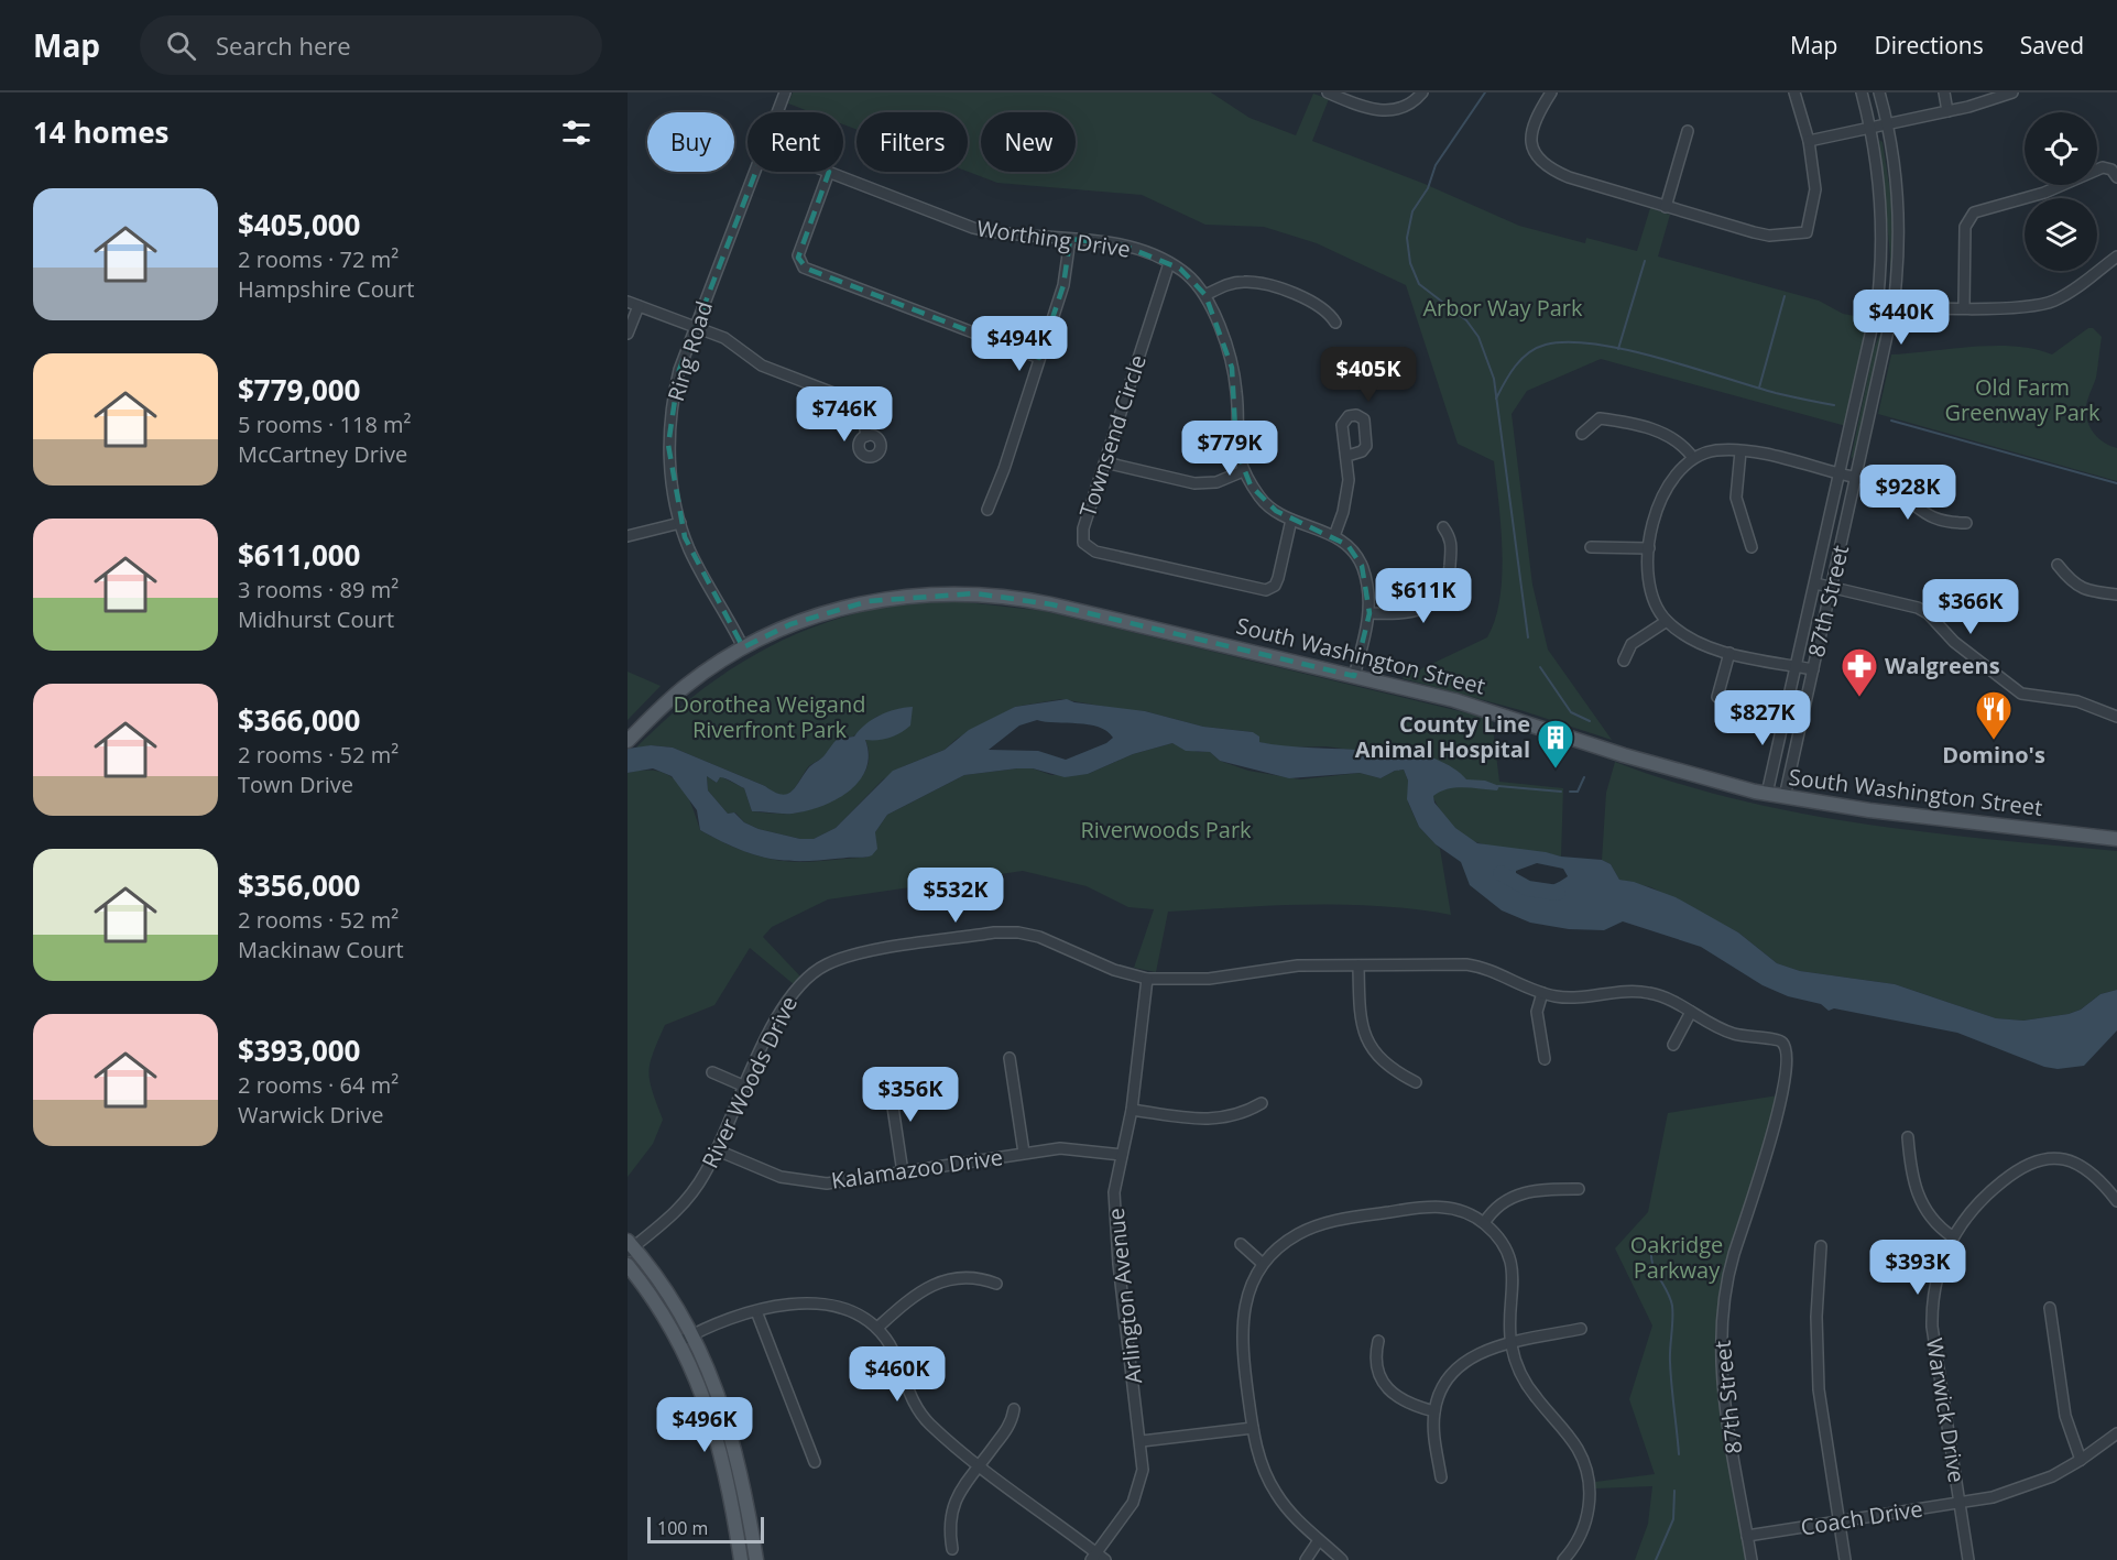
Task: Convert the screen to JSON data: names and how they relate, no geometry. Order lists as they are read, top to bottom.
{
  "streets": {
    "main road": ["South Washington Street"],
    "street": [
      "Worthing Drive",
      "Ring Road",
      "Townsend Circle",
      "87th Street",
      "River Woods Drive",
      "Kalamazoo Drive",
      "Arlington Avenue",
      "Warwick Drive",
      "Coach Drive"
    ]
  },
  "crossings": [
    ["Worthing Drive", "Townsend Circle"],
    ["Worthing Drive", "South Washington Street"],
    ["Ring Road", "South Washington Street"],
    ["87th Street", "South Washington Street"],
    ["87th Street", "River Woods Drive"],
    ["87th Street", "Coach Drive"],
    ["River Woods Drive", "Kalamazoo Drive"],
    ["River Woods Drive", "Arlington Avenue"],
    ["Kalamazoo Drive", "Arlington Avenue"],
    ["Warwick Drive", "Coach Drive"]
  ],
  "parks": [
    "Arbor Way Park",
    "Old Farm Greenway Park",
    "Dorothea Weigand Riverfront Park",
    "Riverwoods Park",
    "Oakridge Parkway"
  ],
  "places": {
    "pharmacy": ["Walgreens"],
    "restaurant": ["Domino's"],
    "building": ["County Line Animal Hospital"]
  },
  "scale_bar": "100 m",
  "page": {
    "header": "Map",
    "search": "Search here",
    "nav": ["Map", "Directions", "Saved"],
    "heading": "14 homes",
    "chip": [
      "Buy",
      "Rent",
      "Filters",
      "New"
    ],
    "list": [
      {
        "name": "$405,000",
        "note": "2 rooms · 72 m² · Hampshire Court"
      },
      {
        "name": "$779,000",
        "note": "5 rooms · 118 m² · McCartney Drive"
      },
      {
        "name": "$611,000",
        "note": "3 rooms · 89 m² · Midhurst Court"
      },
      {
        "name": "$366,000",
        "note": "2 rooms · 52 m² · Town Drive"
      },
      {
        "name": "$356,000",
        "note": "2 rooms · 52 m² · Mackinaw Court"
      },
      {
        "name": "$393,000",
        "note": "2 rooms · 64 m² · Warwick Drive"
      }
    ],
    "price": [
      "$440K",
      "$494K",
      "$405K",
      "$746K",
      "$779K",
      "$928K",
      "$611K",
      "$366K",
      "$827K",
      "$532K",
      "$356K",
      "$393K",
      "$460K",
      "$496K"
    ],
    "scale": "100 m"
  }
}
